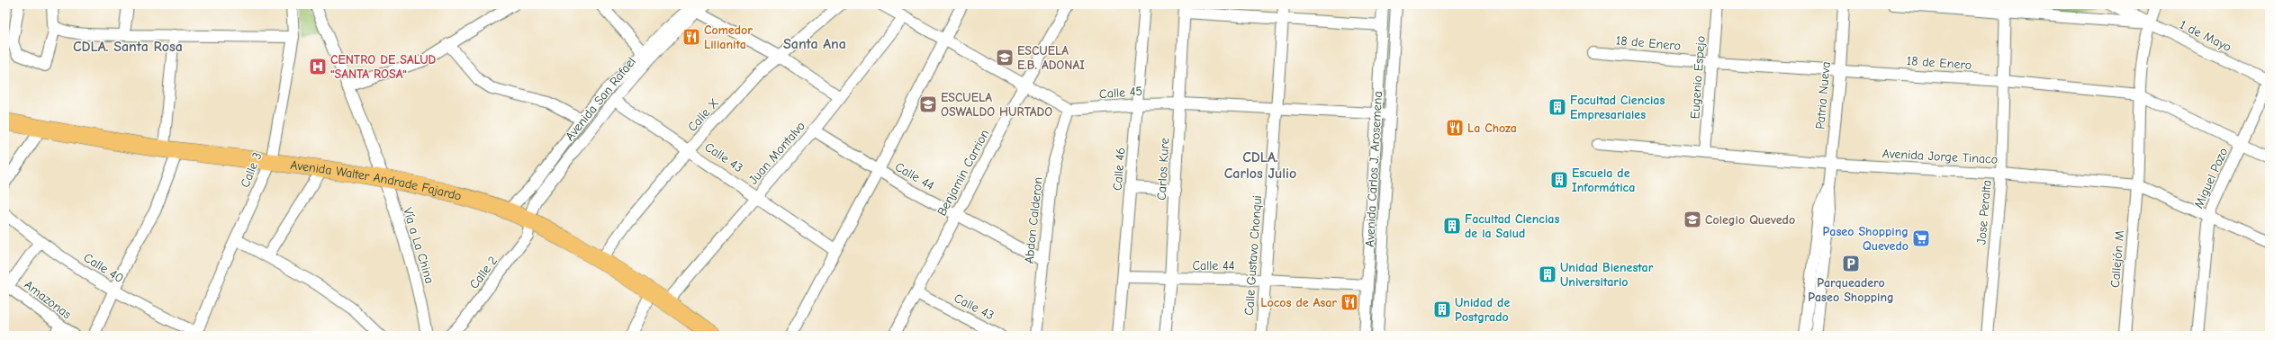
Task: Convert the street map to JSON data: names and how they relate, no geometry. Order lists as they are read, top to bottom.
{
  "streets": {
    "main road": ["Avenida Walter Andrade Fajardo"],
    "street": [
      "1 de Mayo",
      "18 de Enero",
      "Eugenio Espejo",
      "Calle 45",
      "Patria Nueva",
      "Avenida San Rafael",
      "Calle X",
      "Juan Montalvo",
      "Avenida Jorge Tinaco",
      "Calle 43",
      "Calle 46",
      "Carlos Kure",
      "Avenida Carlos J. Arosemena",
      "Calle 3",
      "Benjamin Carrion",
      "Calle 44",
      "Miguel Pozo",
      "Jose Peralta",
      "Abdon Calderon",
      "Vía a La China",
      "Calle Gustavo Chonqui",
      "Callejón M",
      "Calle 40",
      "Calle 2",
      "Amazonas"
    ]
  },
  "crossings": [
    ["1 de Mayo", "Miguel Pozo"],
    ["1 de Mayo", "Callejón M"],
    ["18 de Enero", "Eugenio Espejo"],
    ["18 de Enero", "Patria Nueva"],
    ["18 de Enero", "Miguel Pozo"],
    ["18 de Enero", "Jose Peralta"],
    ["18 de Enero", "Callejón M"],
    ["Eugenio Espejo", "Avenida Jorge Tinaco"],
    ["Calle 45", "Calle 46"],
    ["Calle 45", "Carlos Kure"],
    ["Calle 45", "Avenida Carlos J. Arosemena"],
    ["Calle 45", "Abdon Calderon"],
    ["Calle 45", "Calle Gustavo Chonqui"],
    ["Patria Nueva", "Avenida Jorge Tinaco"],
    ["Avenida San Rafael", "Calle 43"],
    ["Avenida San Rafael", "Avenida Walter Andrade Fajardo"],
    ["Avenida San Rafael", "Calle 2"],
    ["Calle X", "Calle 43"],
    ["Calle X", "Avenida Walter Andrade Fajardo"],
    ["Juan Montalvo", "Calle 43"],
    ["Juan Montalvo", "Calle 44"],
    ["Juan Montalvo", "Avenida Walter Andrade Fajardo"],
    ["Avenida Jorge Tinaco", "Miguel Pozo"],
    ["Avenida Jorge Tinaco", "Jose Peralta"],
    ["Avenida Jorge Tinaco", "Callejón M"],
    ["Calle 43", "Benjamin Carrion"],
    ["Calle 46", "Calle 44"],
    ["Carlos Kure", "Calle 44"],
    ["Avenida Carlos J. Arosemena", "Calle 44"],
    ["Calle 3", "Avenida Walter Andrade Fajardo"],
    ["Calle 3", "Calle 40"],
    ["Benjamin Carrion", "Calle 44"],
    ["Calle 44", "Abdon Calderon"],
    ["Calle 44", "Calle Gustavo Chonqui"],
    ["Avenida Walter Andrade Fajardo", "Vía a La China"],
    ["Avenida Walter Andrade Fajardo", "Calle 2"]
  ],
  "districts": ["Santa Ana", "CDLA. Santa Rosa", "CDLA. Carlos Julio"],
  "places": {
    "restaurant": ["Comedor Lilianita", "La Choza", "Locos de Asar"],
    "school or university": ["ESCUELA E.B. ADONAI", "ESCUELA OSWALDO HURTADO", "Colegio Quevedo"],
    "hospital": ["CENTRO DE SALUD \"SANTA ROSA\""],
    "building": [
      "Facultad Ciencias Empresariales",
      "Escuela de Informática",
      "Facultad Ciencias de la Salud",
      "Unidad Bienestar Universitario",
      "Unidad de Postgrado"
    ],
    "supermarket": ["Paseo Shopping Quevedo"],
    "parking": ["Parqueadero Paseo Shopping"]
  }
}
